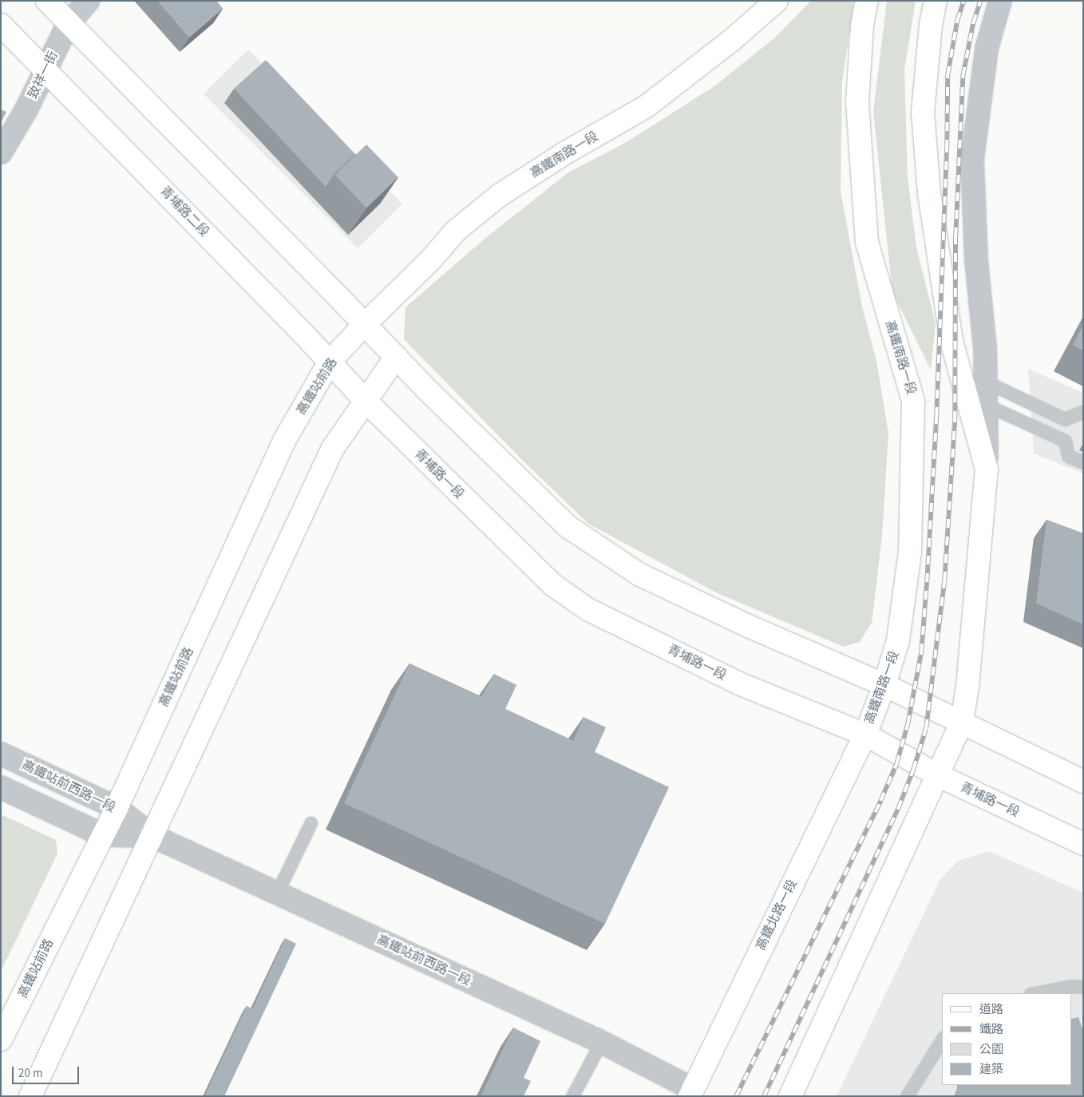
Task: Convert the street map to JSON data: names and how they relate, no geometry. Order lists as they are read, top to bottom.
{
  "streets": {
    "street": [
      "致祥一街",
      "高鐵南路一段",
      "青埔路二段",
      "高鐵站前路",
      "青埔路一段",
      "高鐵站前西路一段",
      "高鐵北路一段"
    ]
  },
  "crossings": [
    ["致祥一街", "青埔路二段"],
    ["高鐵南路一段", "高鐵站前路"],
    ["高鐵南路一段", "青埔路一段"],
    ["高鐵南路一段", "高鐵北路一段"],
    ["青埔路二段", "高鐵站前路"],
    ["青埔路二段", "青埔路一段"],
    ["高鐵站前路", "高鐵站前西路一段"],
    ["青埔路一段", "高鐵北路一段"],
    ["高鐵站前西路一段", "高鐵北路一段"]
  ],
  "legend": [
    "道路",
    "鐵路",
    "公園",
    "建築"
  ],
  "scale_bar": "20 m"
}
